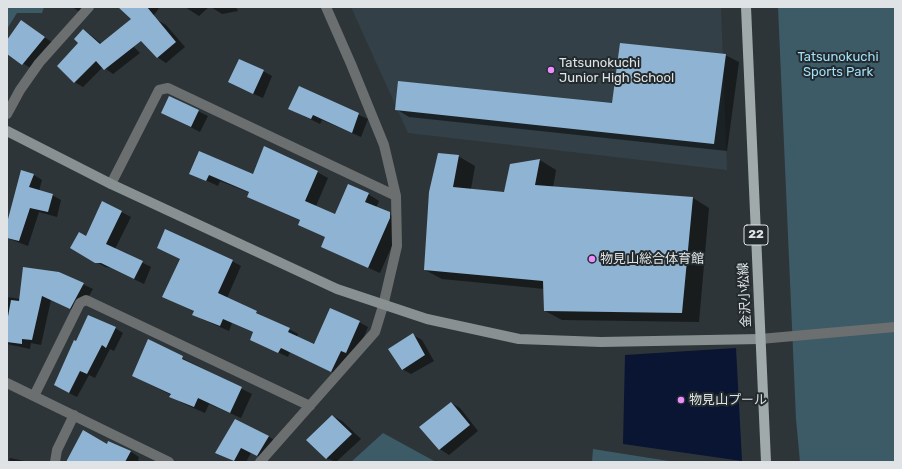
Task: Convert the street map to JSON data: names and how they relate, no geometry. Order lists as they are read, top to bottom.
{
  "streets": {
    "main road": ["22", "金沢小松線"]
  },
  "parks": ["Tatsunokuchi Sports Park"],
  "places": ["Tatsunokuchi Junior High School", "物見山総合体育館", "物見山プール"]
}
